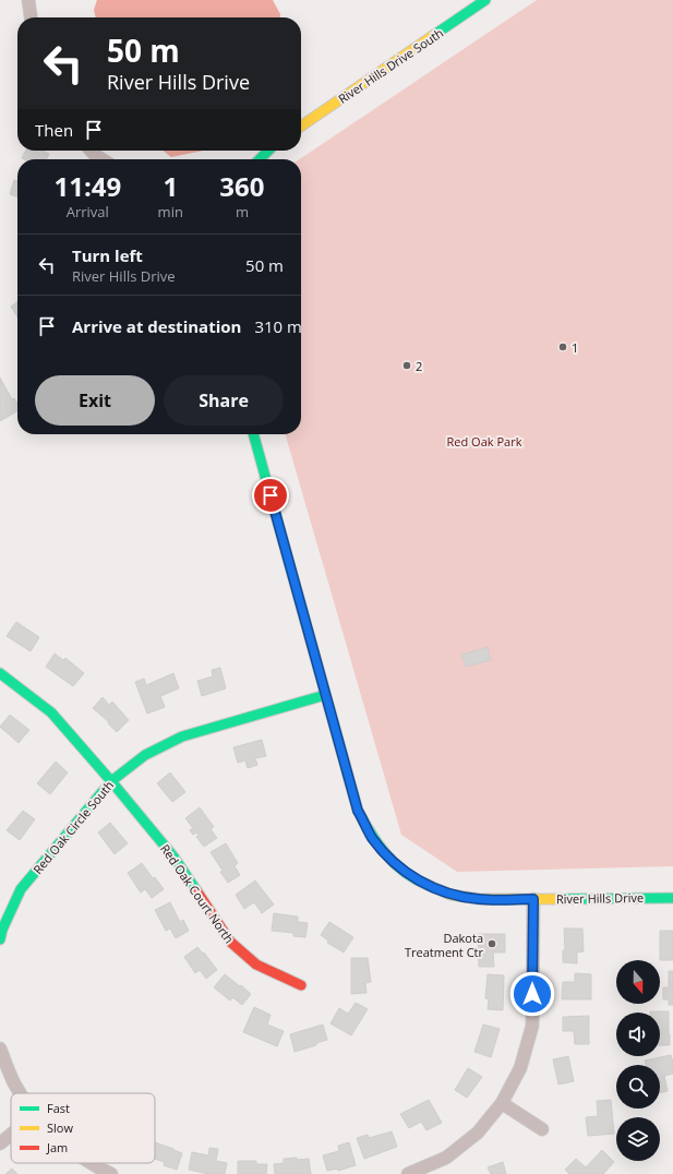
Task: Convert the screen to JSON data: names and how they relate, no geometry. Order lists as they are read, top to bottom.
{
  "streets": {
    "street": [
      "River Hills Drive South",
      "Red Oak Circle South",
      "Red Oak Court North",
      "River Hills Drive"
    ]
  },
  "crossings": [
    ["Red Oak Circle South", "Red Oak Court North"],
    ["Red Oak Circle South", "River Hills Drive"]
  ],
  "parks": ["Red Oak Park"],
  "places": ["1", "2", "Dakota Treatment Ctr"],
  "legend": ["Fast", "Slow", "Jam"],
  "north": "bottom",
  "page": {
    "turn": ["50 m", "River Hills Drive"],
    "then": "Then",
    "eta": [
      "11:49",
      "Arrival",
      "1",
      "min",
      "360",
      "m"
    ],
    "list": [
      {
        "name": "Turn left",
        "note": "River Hills Drive",
        "value": "50 m"
      },
      {
        "name": "Arrive at destination",
        "value": "310 m"
      }
    ],
    "buttons": ["Exit", "Share"]
  }
}
